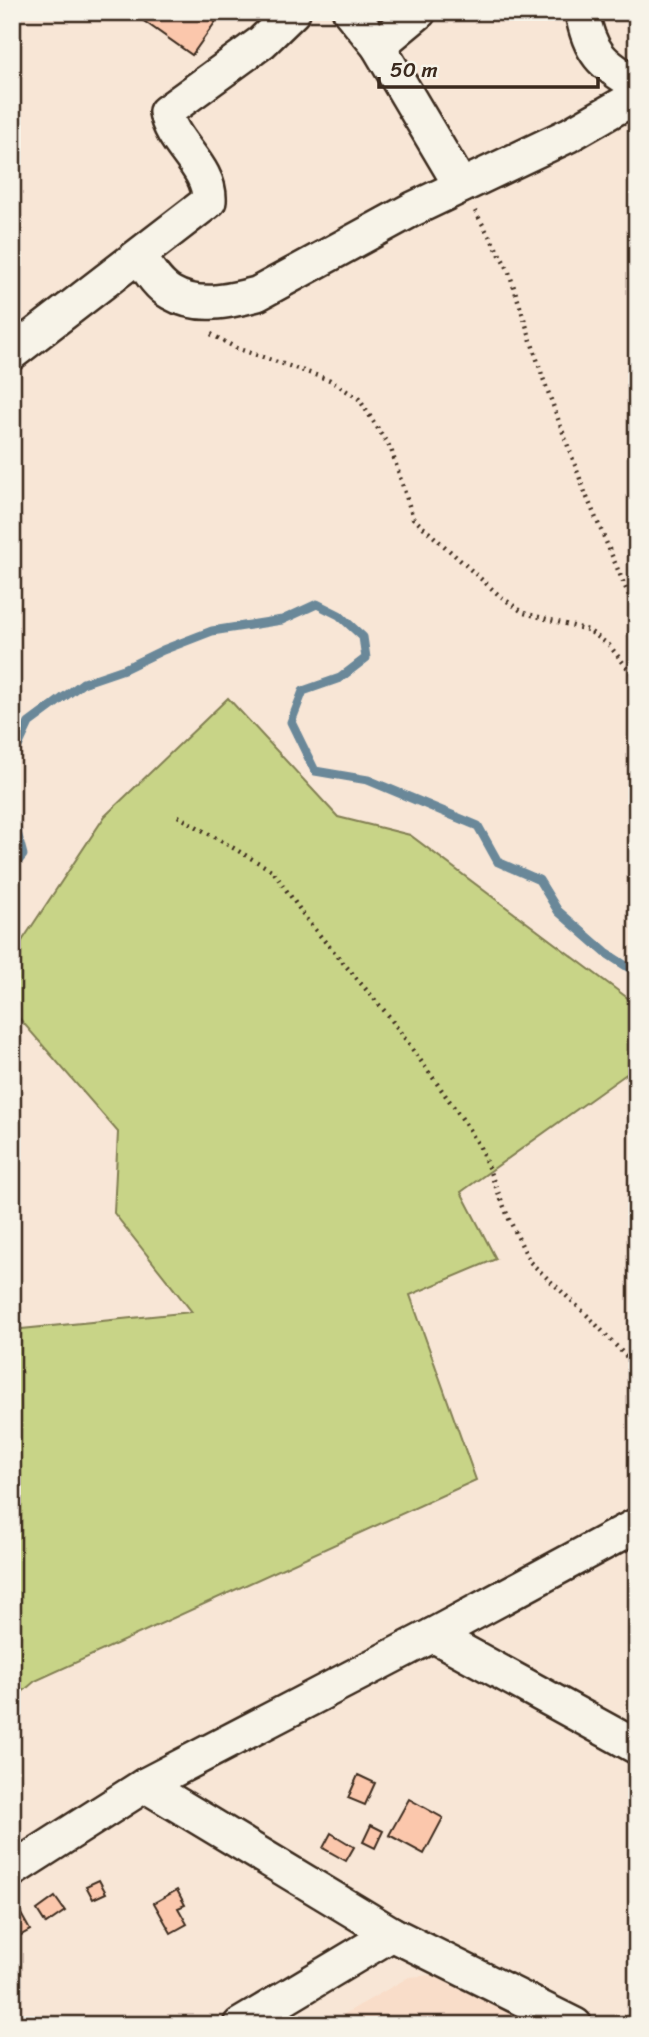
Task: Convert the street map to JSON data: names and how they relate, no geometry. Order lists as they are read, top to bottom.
{
  "scale_bar": "50 m"
}
